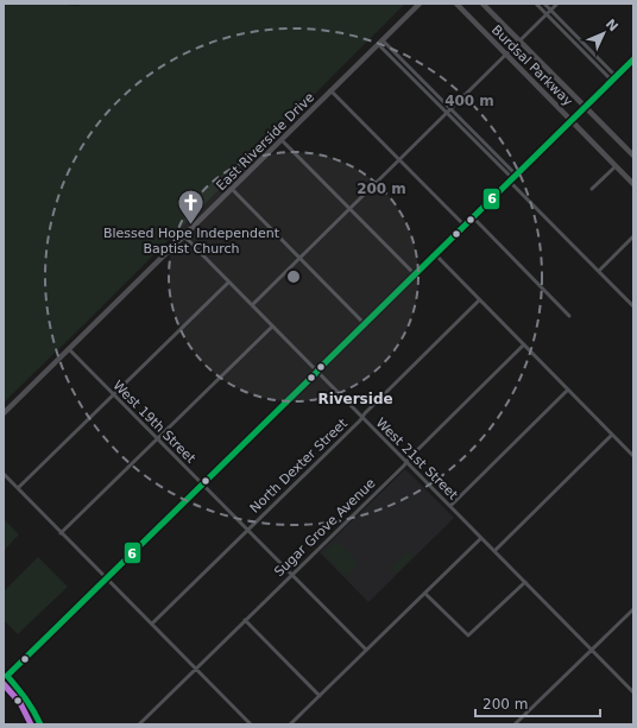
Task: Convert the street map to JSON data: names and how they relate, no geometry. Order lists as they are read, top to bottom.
{
  "streets": {
    "street": [
      "Burdsal Parkway",
      "East Riverside Drive",
      "West 19th Street",
      "West 21st Street",
      "North Dexter Street",
      "Sugar Grove Avenue"
    ]
  },
  "crossings": [
    ["East Riverside Drive", "West 19th Street"],
    ["East Riverside Drive", "West 21st Street"],
    ["West 19th Street", "North Dexter Street"],
    ["West 19th Street", "Sugar Grove Avenue"],
    ["West 21st Street", "North Dexter Street"],
    ["West 21st Street", "Sugar Grove Avenue"]
  ],
  "districts": ["Riverside"],
  "places": {
    "church": ["Blessed Hope Independent Baptist Church"]
  },
  "lines": ["transit line 6"],
  "scale_bar": "200 m",
  "north": "top right",
  "rings": ["400 m", "200 m"]
}
